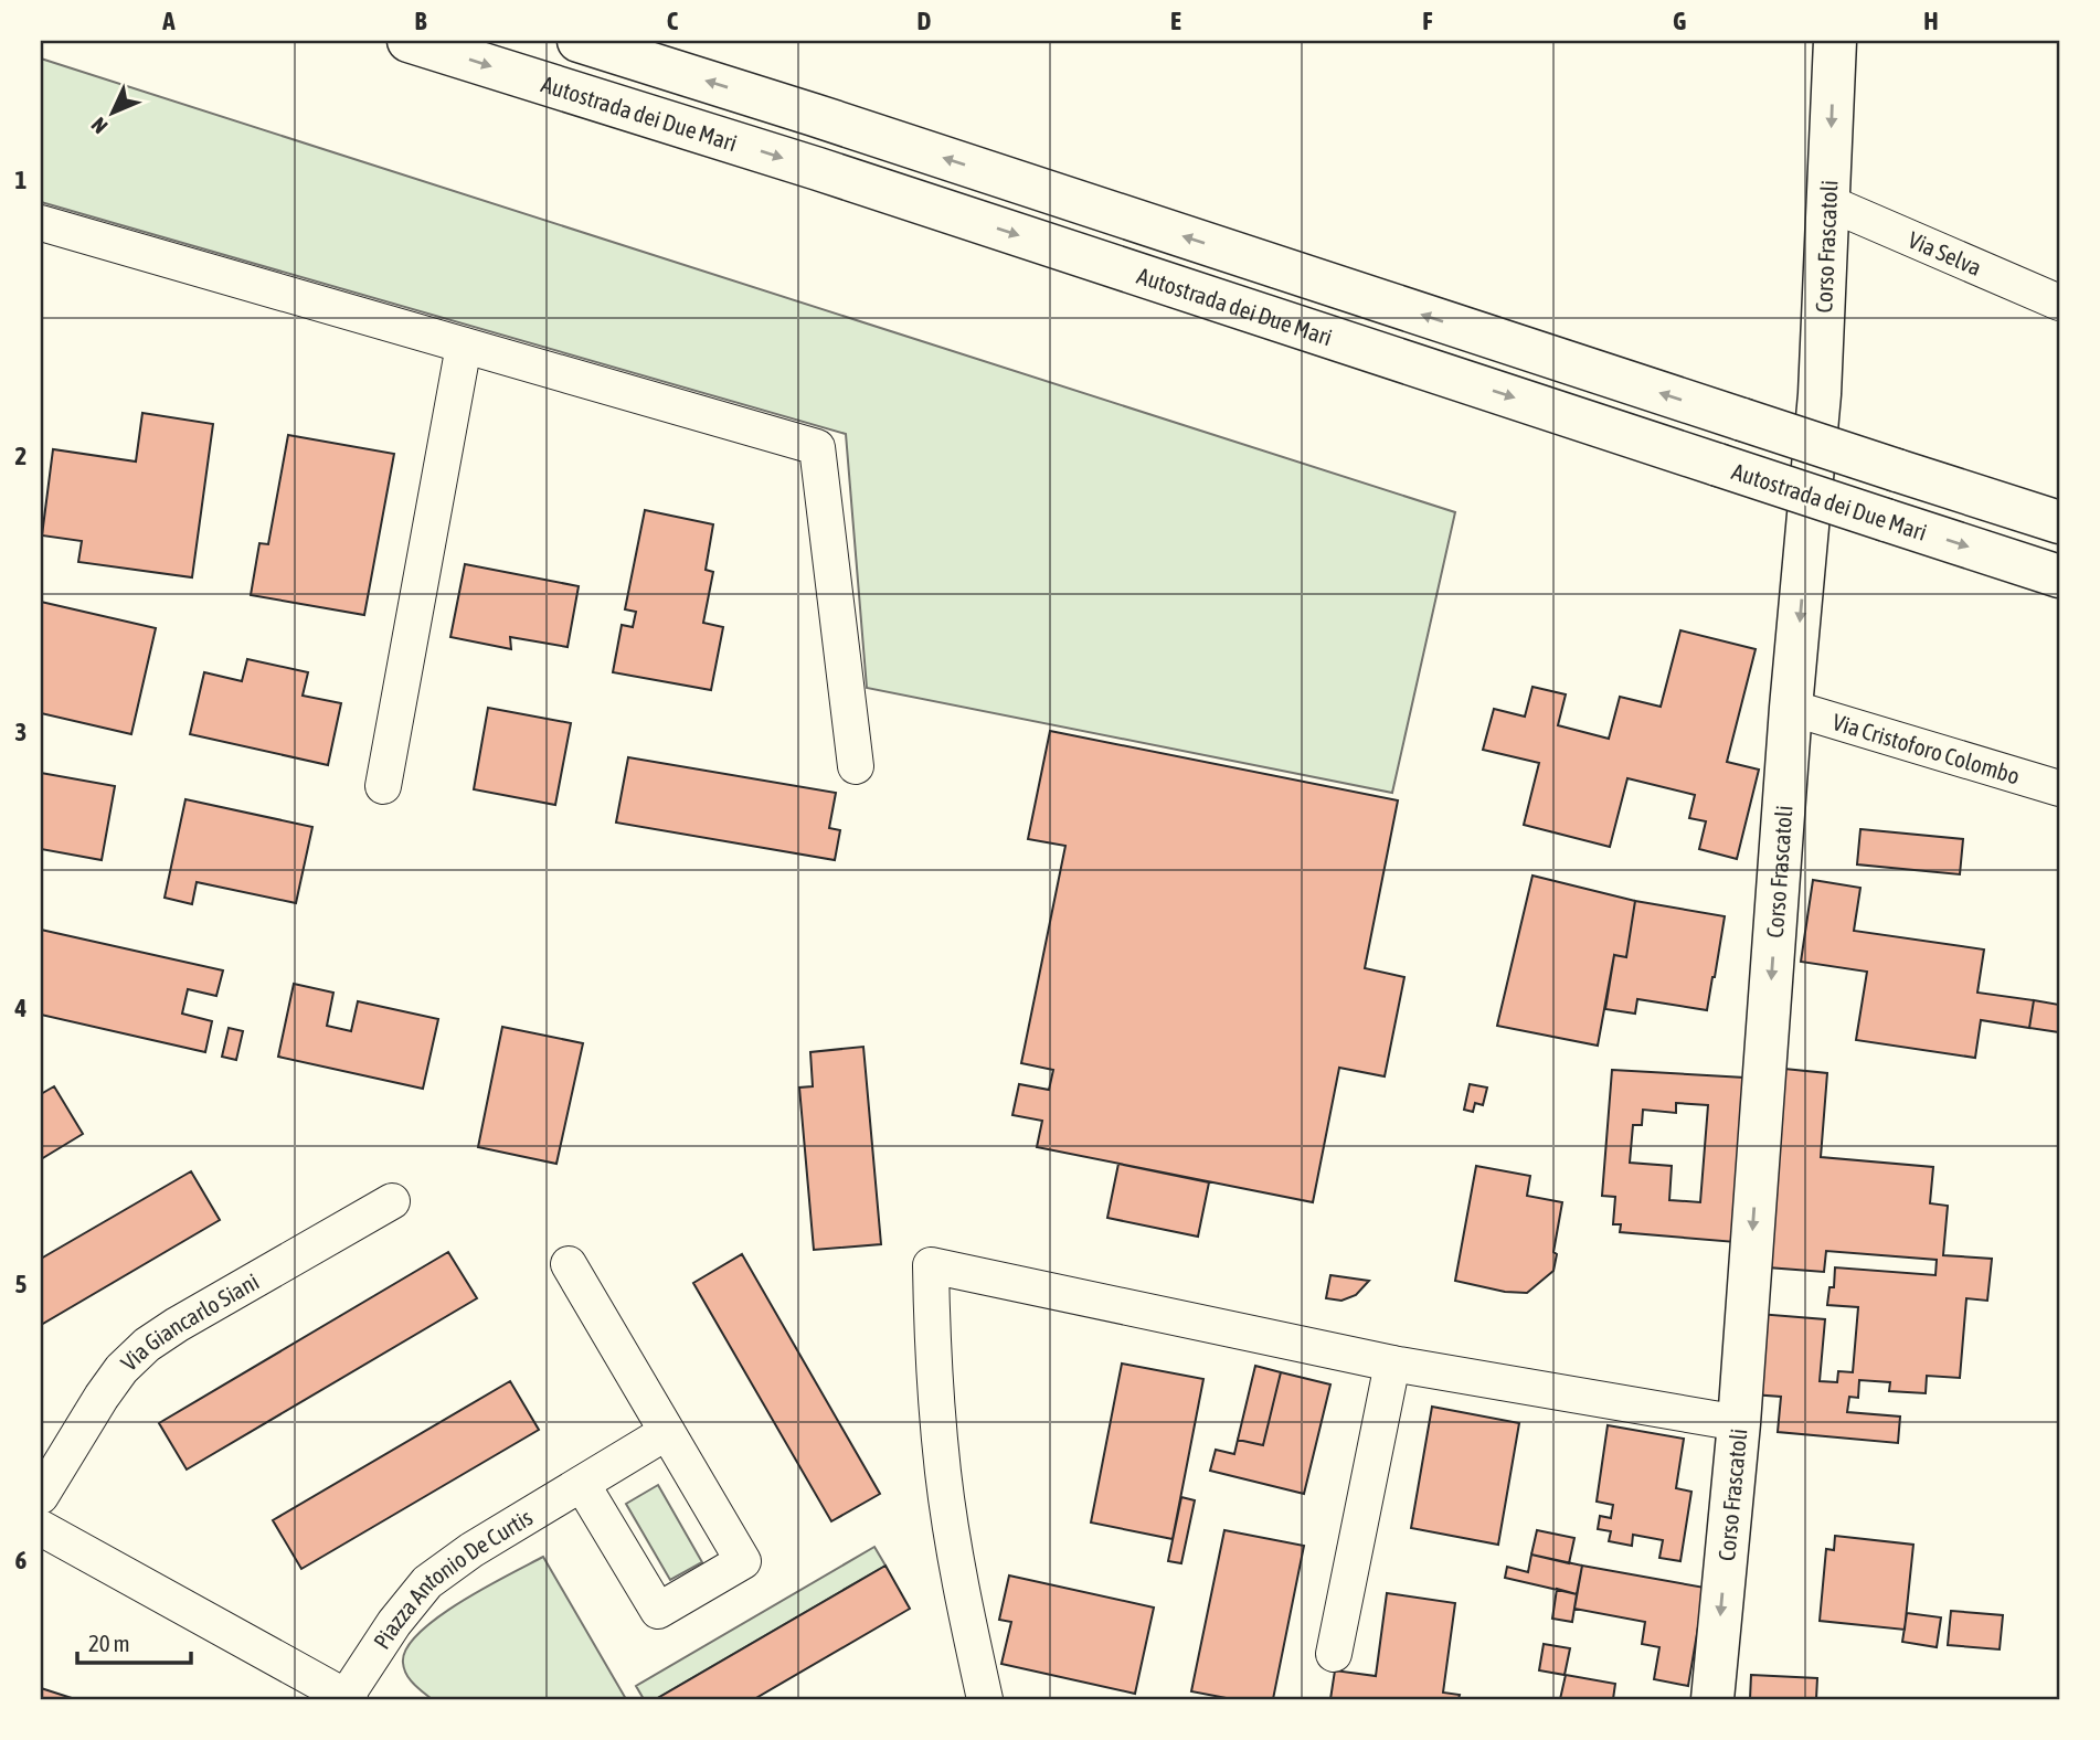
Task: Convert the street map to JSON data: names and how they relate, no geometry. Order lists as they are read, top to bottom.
{
  "streets": {
    "main road": ["Autostrada dei Due Mari", "Corso Frascatoli"],
    "street": [
      "Via Selva",
      "Via Cristoforo Colombo",
      "Via Giancarlo Siani",
      "Piazza Antonio De Curtis"
    ]
  },
  "crossings": [
    ["Corso Frascatoli", "Via Selva"],
    ["Corso Frascatoli", "Via Cristoforo Colombo"]
  ],
  "one_way": ["Corso Frascatoli"],
  "scale_bar": "20 m",
  "north": "bottom left",
  "grid": {
    "columns": [
      "A",
      "B",
      "C",
      "D",
      "E",
      "F",
      "G",
      "H"
    ],
    "rows": [
      "1",
      "2",
      "3",
      "4",
      "5",
      "6"
    ]
  }
}
